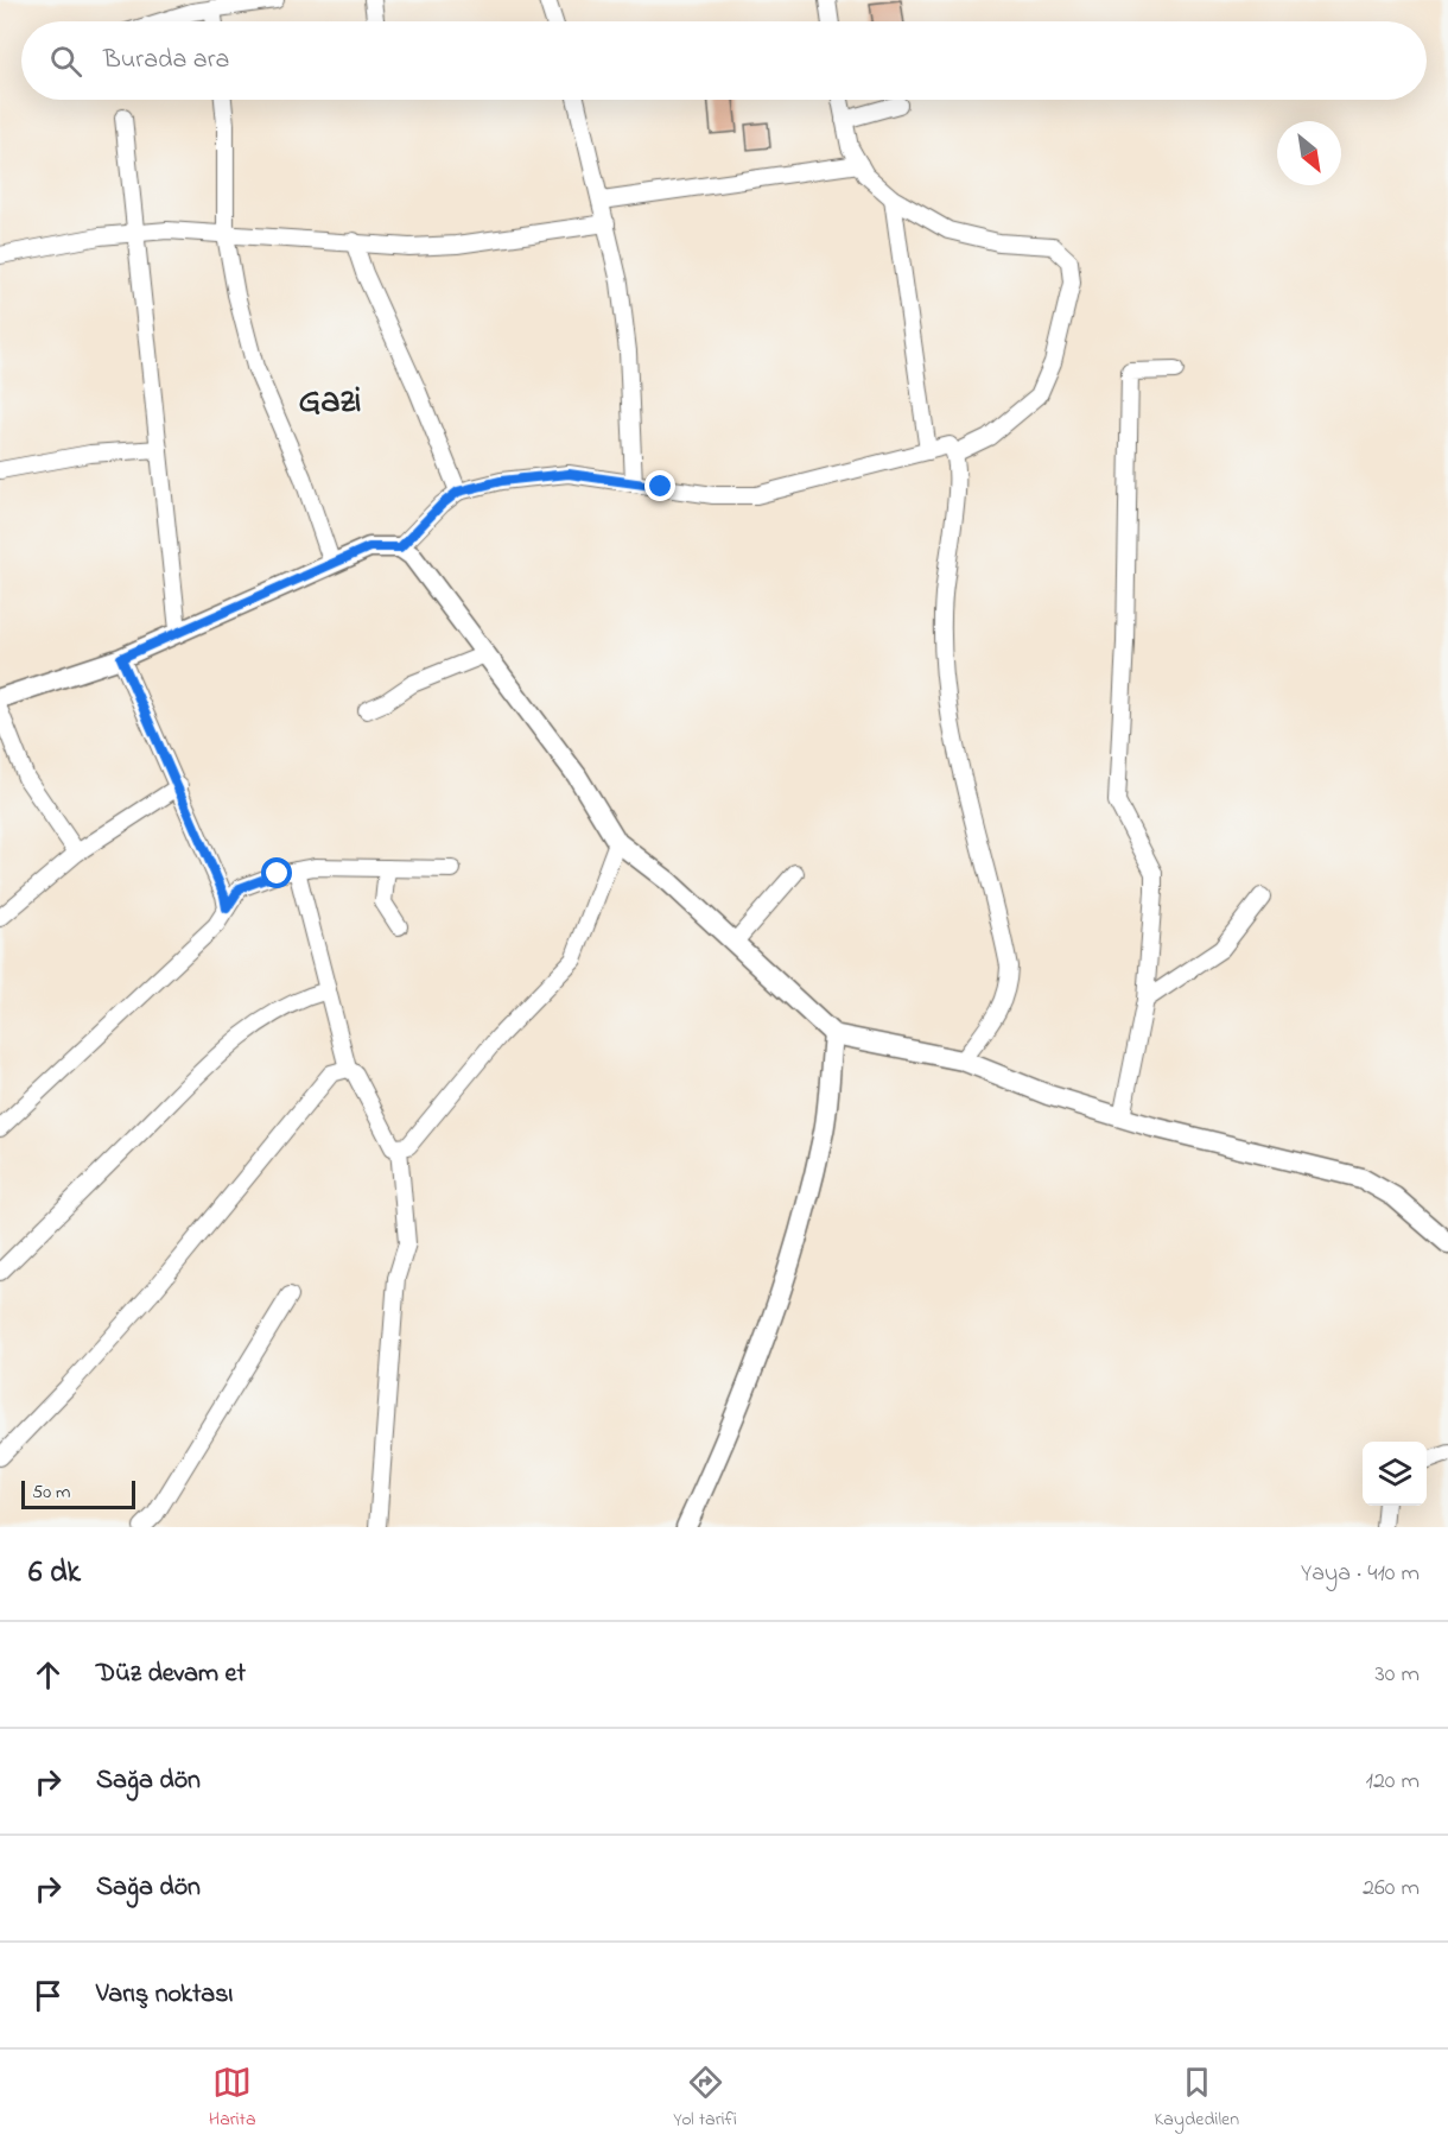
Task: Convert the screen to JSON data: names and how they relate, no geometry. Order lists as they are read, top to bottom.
{
  "districts": ["Gazi"],
  "scale_bar": "50 m",
  "north": "bottom right",
  "page": {
    "search": "Burada ara",
    "scale": "50 m",
    "heading": ["6 dk", "Yaya · 410 m"],
    "list": [
      ["Düz devam et", "30 m"],
      ["Sağa dön", "120 m"],
      ["Sağa dön", "260 m"],
      "Varış noktası"
    ],
    "nav": ["Harita", "Yol tarifi", "Kaydedilen"]
  }
}
